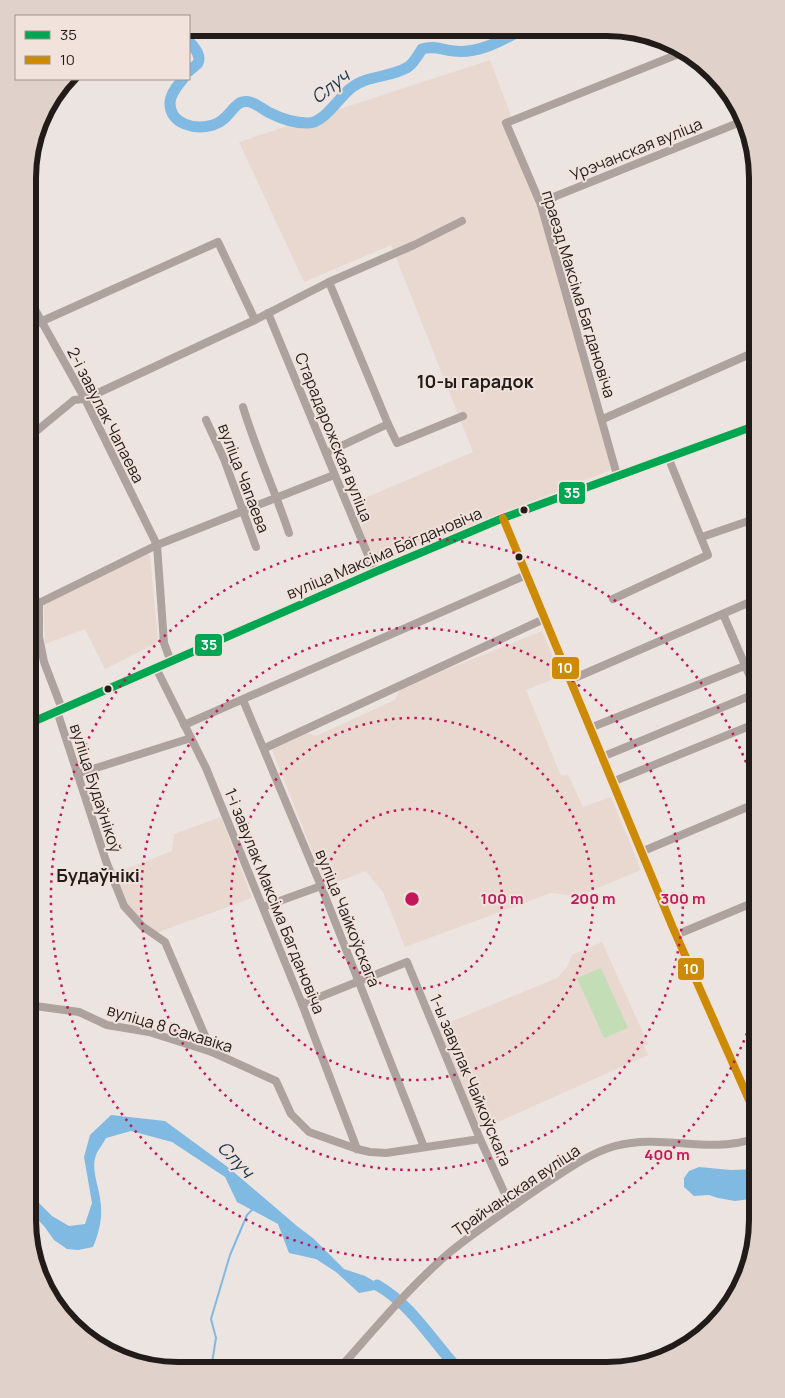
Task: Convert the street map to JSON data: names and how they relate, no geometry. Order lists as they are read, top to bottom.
{
  "streets": {
    "main road": ["вуліца Максіма Багдановіча"],
    "street": [
      "Урэчанская вуліца",
      "праезд Максіма Багдановіча",
      "2-і завулак Чапаева",
      "Старадарожская вуліца",
      "вуліца Чапаева",
      "вуліца Будаўнікоў",
      "1-і завулак Максіма Багдановіча",
      "вуліца Чайкоўскага",
      "вуліца 8 Сакавіка",
      "1-ы завулак Чайкоўскага",
      "Трайчанская вуліца"
    ]
  },
  "crossings": [
    ["Урэчанская вуліца", "праезд Максіма Багдановіча"],
    ["праезд Максіма Багдановіча", "вуліца Максіма Багдановіча"],
    ["2-і завулак Чапаева", "вуліца Максіма Багдановіча"],
    ["Старадарожская вуліца", "вуліца Максіма Багдановіча"],
    ["вуліца Максіма Багдановіча", "вуліца Будаўнікоў"],
    ["вуліца Максіма Багдановіча", "1-і завулак Максіма Багдановіча"],
    ["вуліца Будаўнікоў", "вуліца 8 Сакавіка"],
    ["1-і завулак Максіма Багдановіча", "вуліца 8 Сакавіка"],
    ["вуліца Чайкоўскага", "вуліца 8 Сакавіка"],
    ["вуліца Чайкоўскага", "1-ы завулак Чайкоўскага"],
    ["вуліца 8 Сакавіка", "1-ы завулак Чайкоўскага"],
    ["1-ы завулак Чайкоўскага", "Трайчанская вуліца"]
  ],
  "districts": ["10-ы гарадок", "Будаўнікі"],
  "water": ["Случ"],
  "lines": ["transit line 35", "transit line 10"],
  "legend": ["35", "10"],
  "rings": [
    "100 m",
    "200 m",
    "300 m",
    "400 m"
  ]
}
